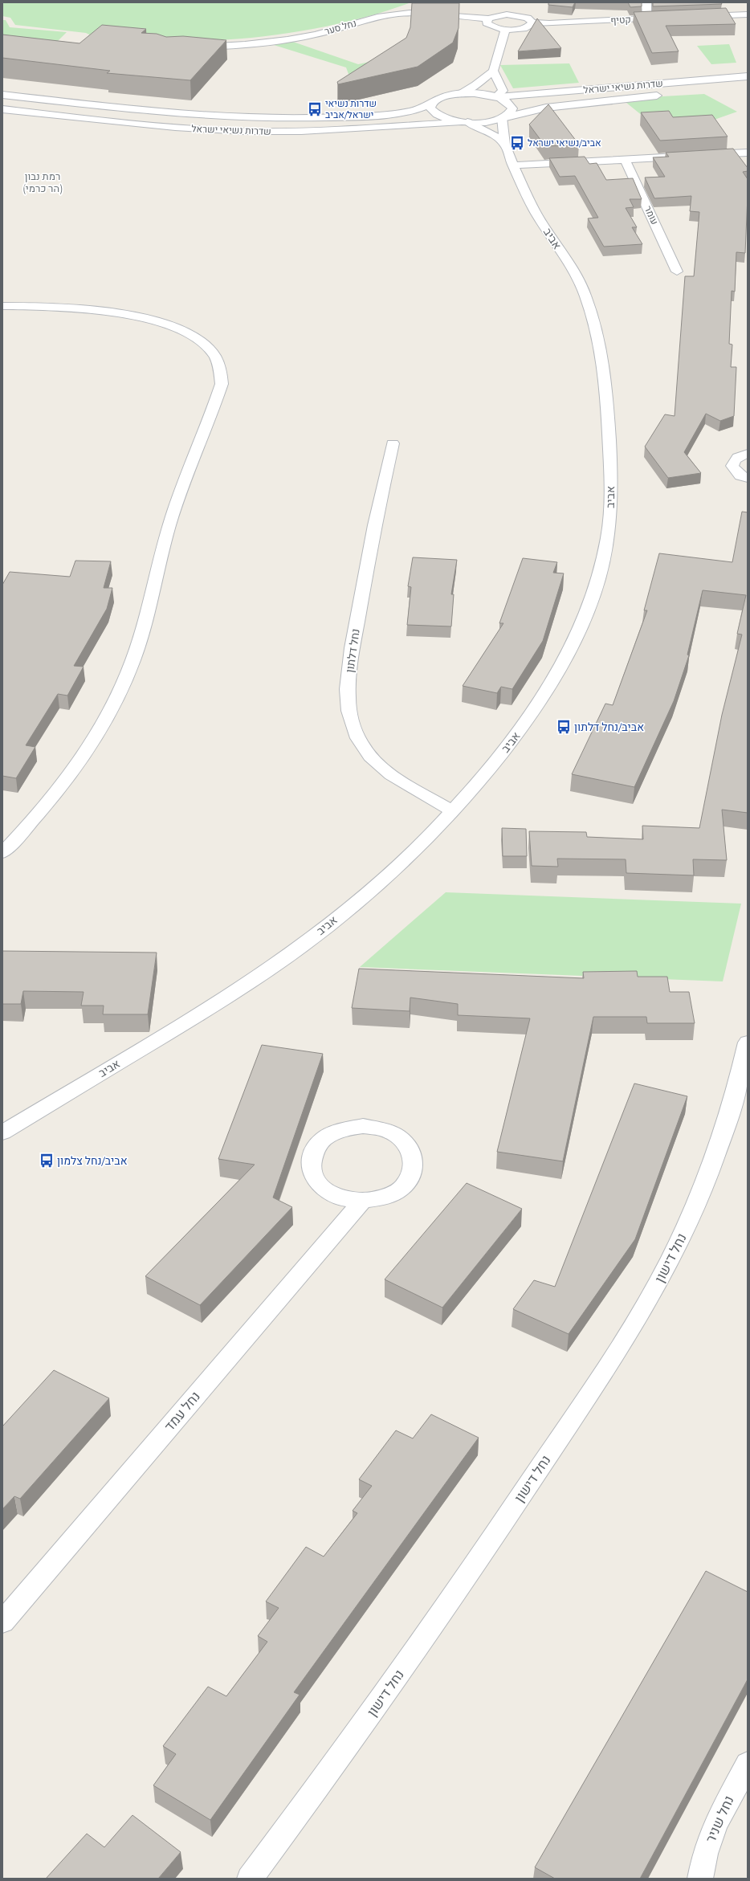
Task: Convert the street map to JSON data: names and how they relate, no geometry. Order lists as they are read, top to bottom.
{
  "streets": {
    "street": [
      "קטיף",
      "נחל סער",
      "שדרות נשיאי ישראל",
      "עומר",
      "אביב",
      "נחל דלתון",
      "נחל דישון",
      "נחל עמד",
      "נחל שניר"
    ]
  },
  "crossings": [
    ["קטיף", "נחל סער"],
    ["שדרות נשיאי ישראל", "אביב"],
    ["אביב", "נחל דלתון"]
  ],
  "districts": ["רמת נבון (הר כרמי)"],
  "places": {
    "bus stop": [
      "שדרות נשיאי ישראל/אביב",
      "אביב/נשיאי ישראל",
      "אביב/נחל דלתון",
      "אביב/נחל צלמון"
    ]
  }
}
